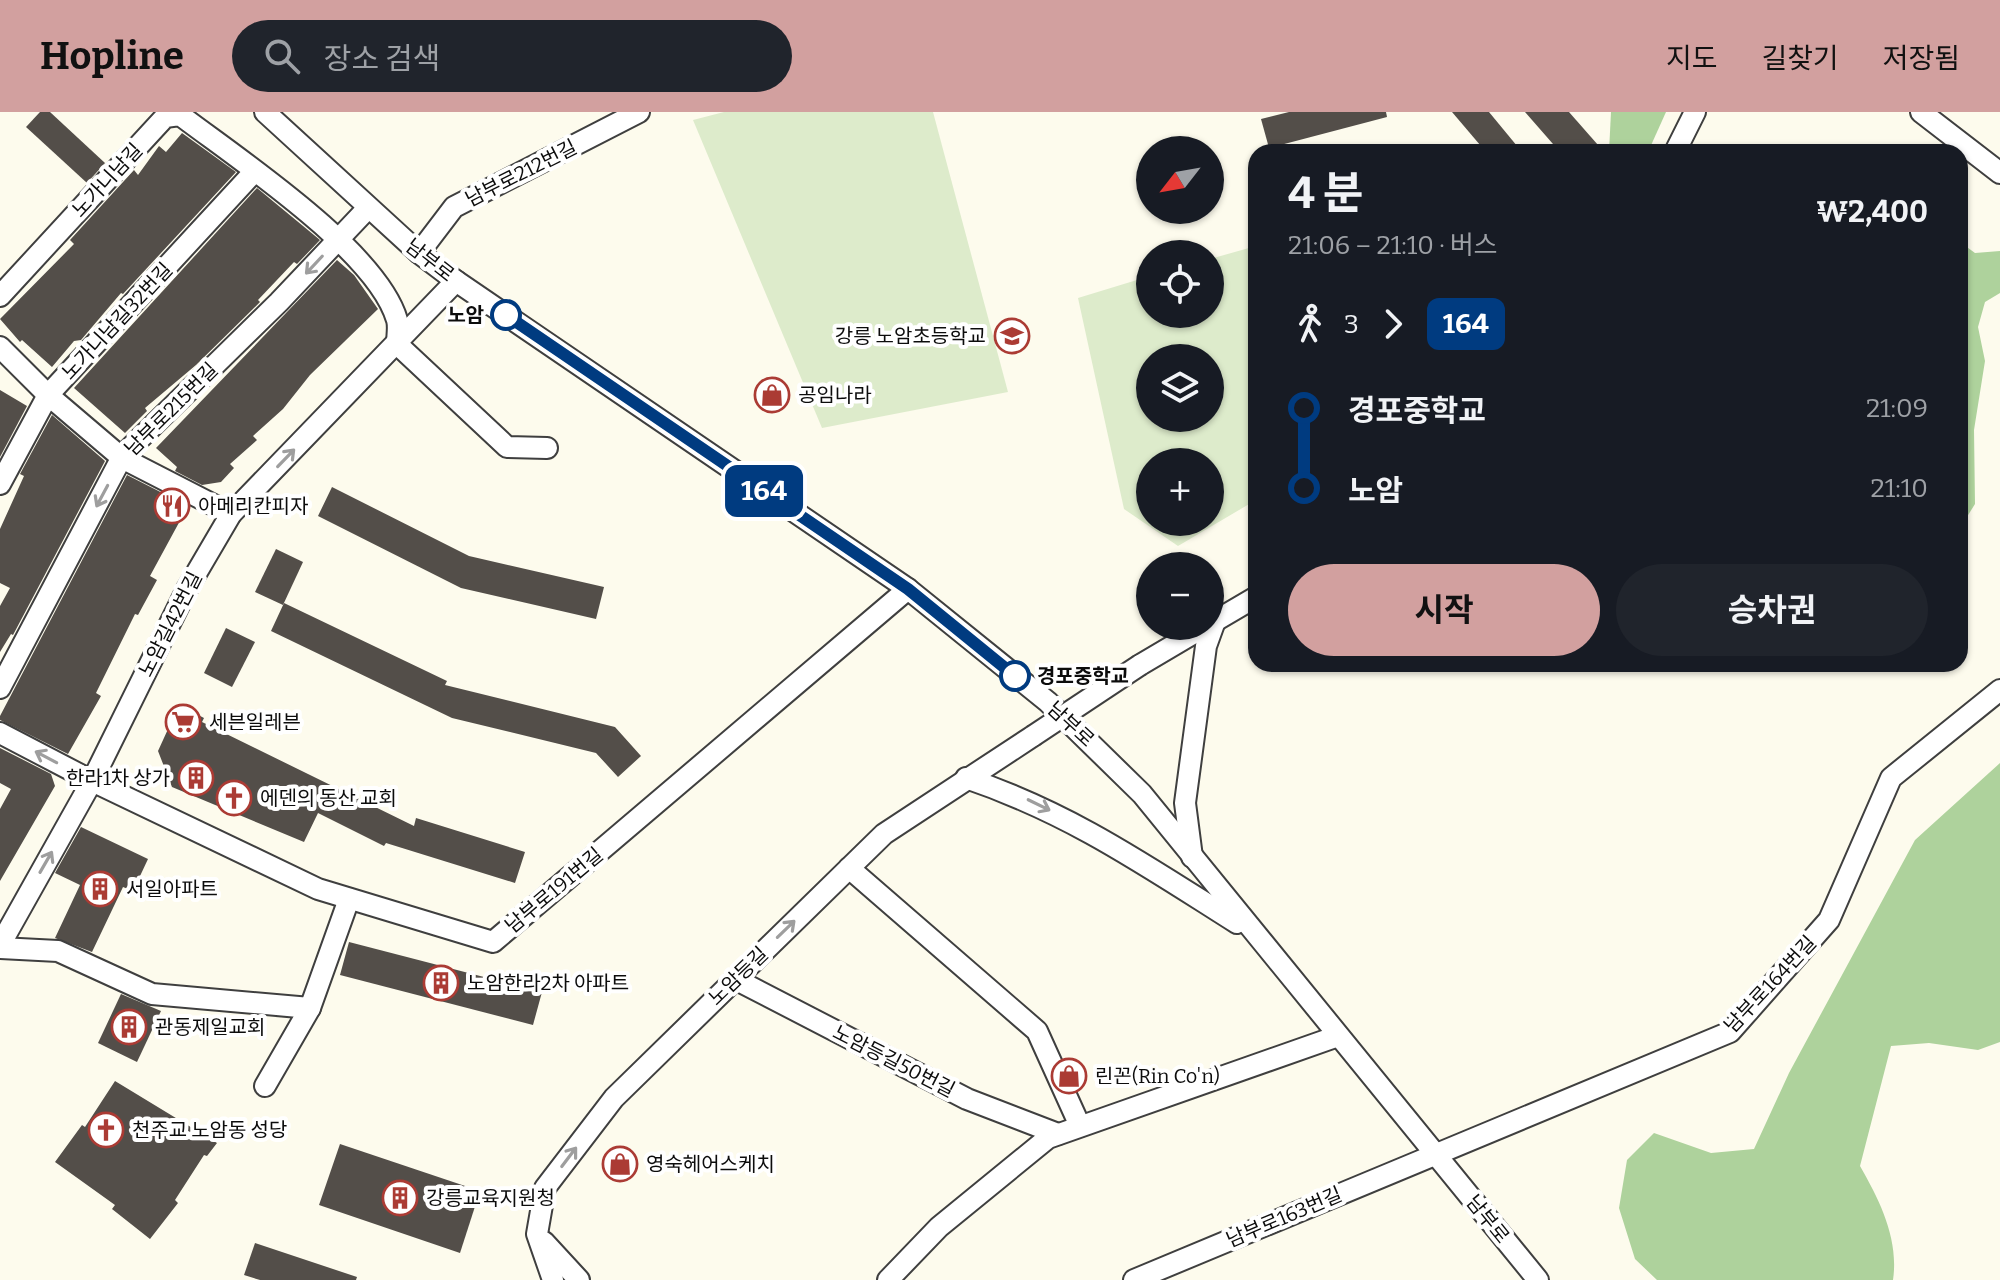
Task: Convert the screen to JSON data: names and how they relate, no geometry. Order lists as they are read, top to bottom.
{
  "streets": {
    "street": [
      "남부로212번길",
      "노가니남길",
      "남부로",
      "노가니남길32번길",
      "남부로215번길",
      "노암길42번길",
      "남부로191번길",
      "노암등길",
      "남부로164번길",
      "노암등길50번길",
      "남부로163번길"
    ]
  },
  "crossings": [
    ["남부로212번길", "남부로"],
    ["노가니남길", "노가니남길32번길"],
    ["노가니남길", "남부로215번길"],
    ["남부로", "남부로215번길"],
    ["남부로", "노암길42번길"],
    ["남부로", "남부로191번길"],
    ["남부로", "남부로164번길"],
    ["남부로", "남부로163번길"],
    ["노암길42번길", "남부로191번길"],
    ["노암등길", "노암등길50번길"],
    ["남부로164번길", "남부로163번길"]
  ],
  "one_way": ["남부로215번길", "노암길42번길", "노암등길"],
  "places": {
    "other": ["노암", "경포중학교"],
    "school or university": ["강릉 노암초등학교"],
    "shop": ["공임나라", "린꼰(Rin Co'n)", "영숙헤어스케치"],
    "restaurant": ["아메리칸피자"],
    "supermarket": ["세븐일레븐"],
    "building": [
      "한라1차 상가",
      "서일아파트",
      "노암한라2차 아파트",
      "관동제일교회",
      "강릉교육지원청"
    ],
    "church": ["에덴의 동산 교회", "천주교 노암동 성당"]
  },
  "lines": ["bus line 164"],
  "north": "bottom left",
  "page": {
    "header": "Hopline",
    "search": "장소 검색",
    "nav": ["지도", "길찾기", "저장됨"],
    "on_map": "164",
    "map_buttons": ["+", "−"],
    "heading": ["4 분", "21:06 – 21:10 · 버스", "₩2,400"],
    "legs": ["3", "164"],
    "list": [
      {
        "name": "경포중학교",
        "value": "21:09"
      },
      {
        "name": "노암",
        "value": "21:10"
      }
    ],
    "buttons": ["시작", "승차권"]
  }
}
